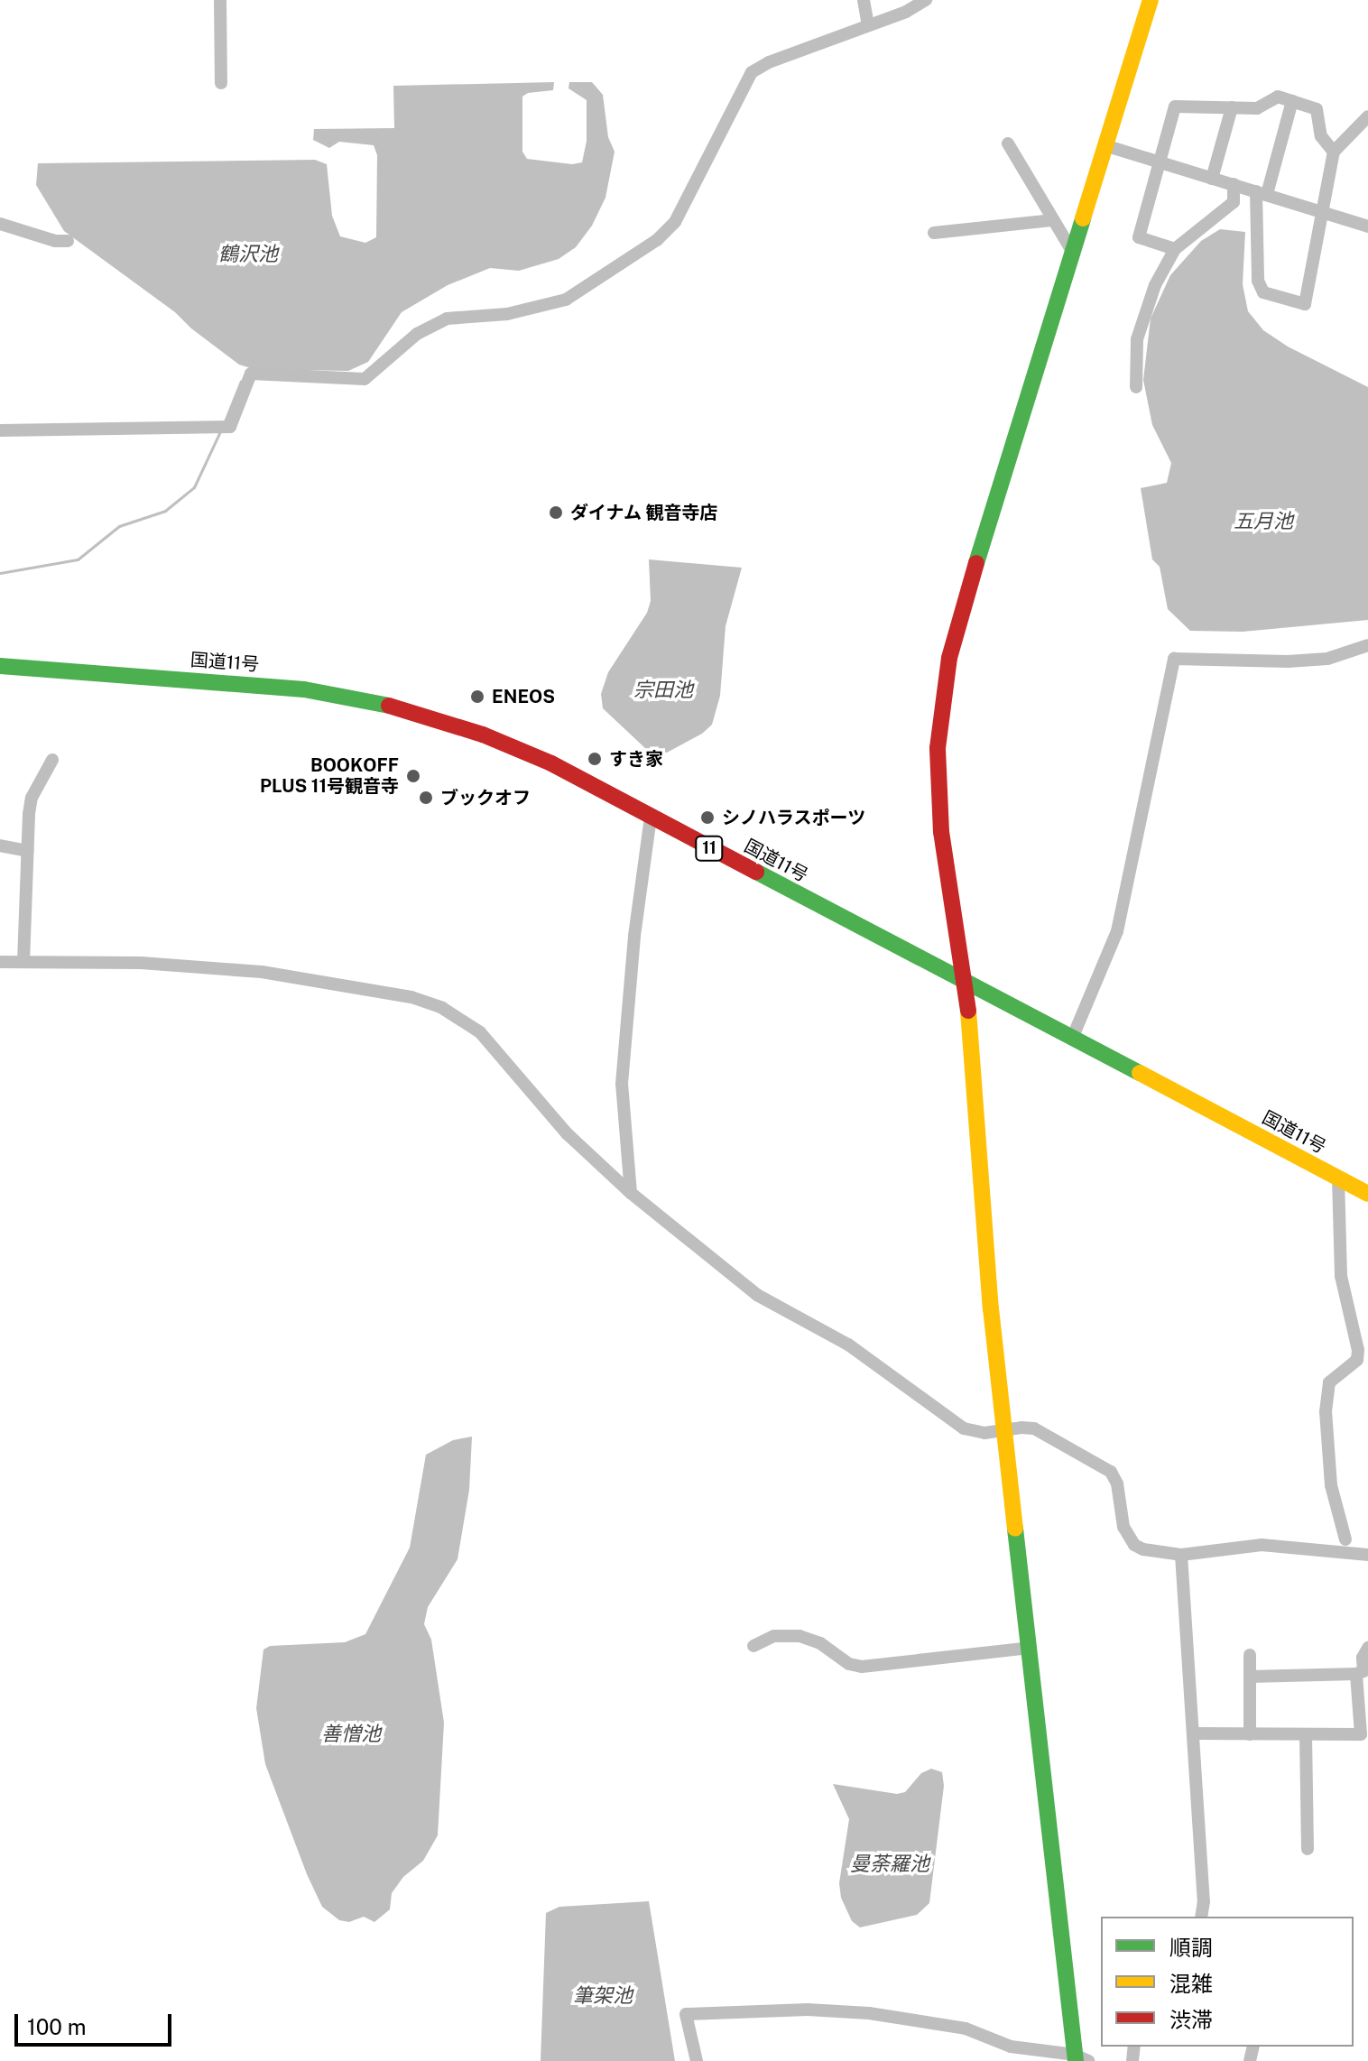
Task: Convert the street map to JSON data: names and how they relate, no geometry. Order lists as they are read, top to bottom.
{
  "streets": {
    "main road": ["国道11号", "11"]
  },
  "water": [
    "鶴沢池",
    "五月池",
    "宗田池",
    "善憎池",
    "曼荼羅池",
    "筆架池"
  ],
  "places": [
    "ダイナム 観音寺店",
    "ENEOS",
    "すき家",
    "BOOKOFF PLUS 11号観音寺",
    "ブックオフ",
    "シノハラスポーツ"
  ],
  "legend": ["順調", "混雑", "渋滞"],
  "scale_bar": "100 m"
}
